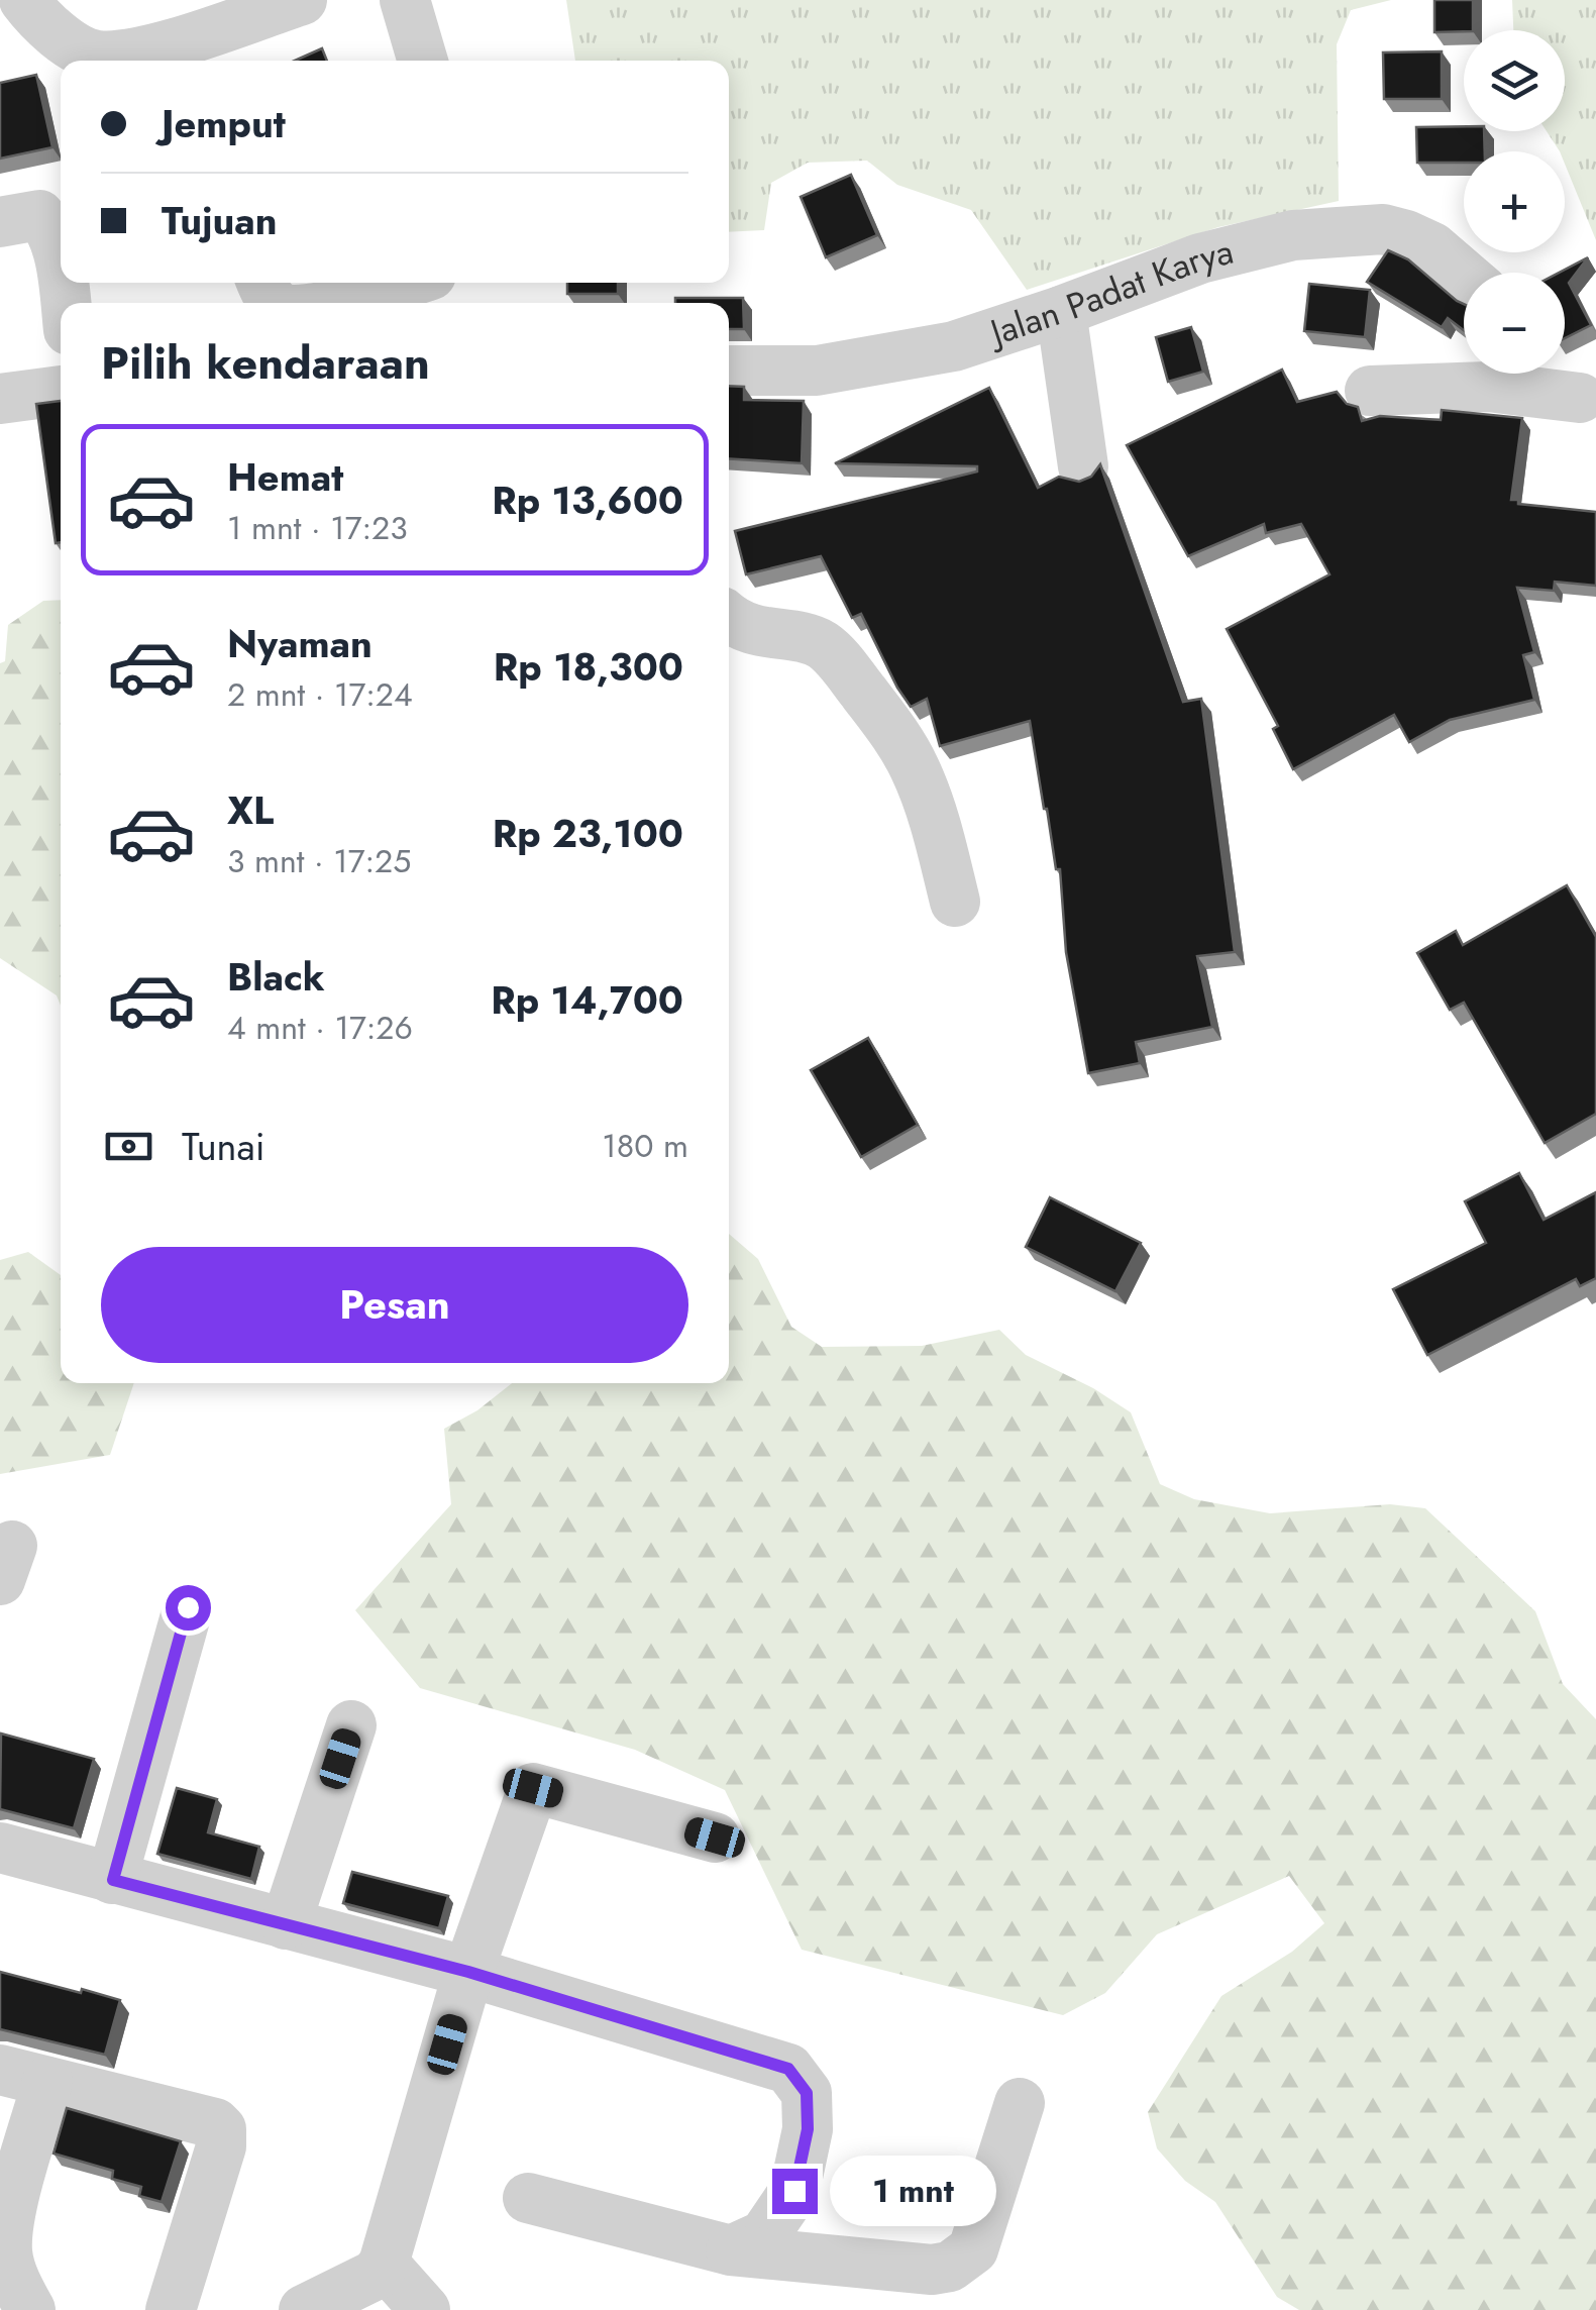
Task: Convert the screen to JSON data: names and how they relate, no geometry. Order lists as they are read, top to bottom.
{
  "streets": {
    "street": ["Jalan Padat Karya"]
  },
  "page": {
    "map_buttons": ["+", "−"],
    "banner": ["Jemput", "Tujuan"],
    "heading": "Pilih kendaraan",
    "list": [
      {
        "name": "Hemat",
        "note": "1 mnt · 17:23",
        "value": "Rp 13,600"
      },
      {
        "name": "Nyaman",
        "note": "2 mnt · 17:24",
        "value": "Rp 18,300"
      },
      {
        "name": "XL",
        "note": "3 mnt · 17:25",
        "value": "Rp 23,100"
      },
      {
        "name": "Black",
        "note": "4 mnt · 17:26",
        "value": "Rp 14,700"
      }
    ],
    "pay": ["Tunai", "180 m"],
    "buttons": "Pesan",
    "bubble": "1 mnt"
  }
}
